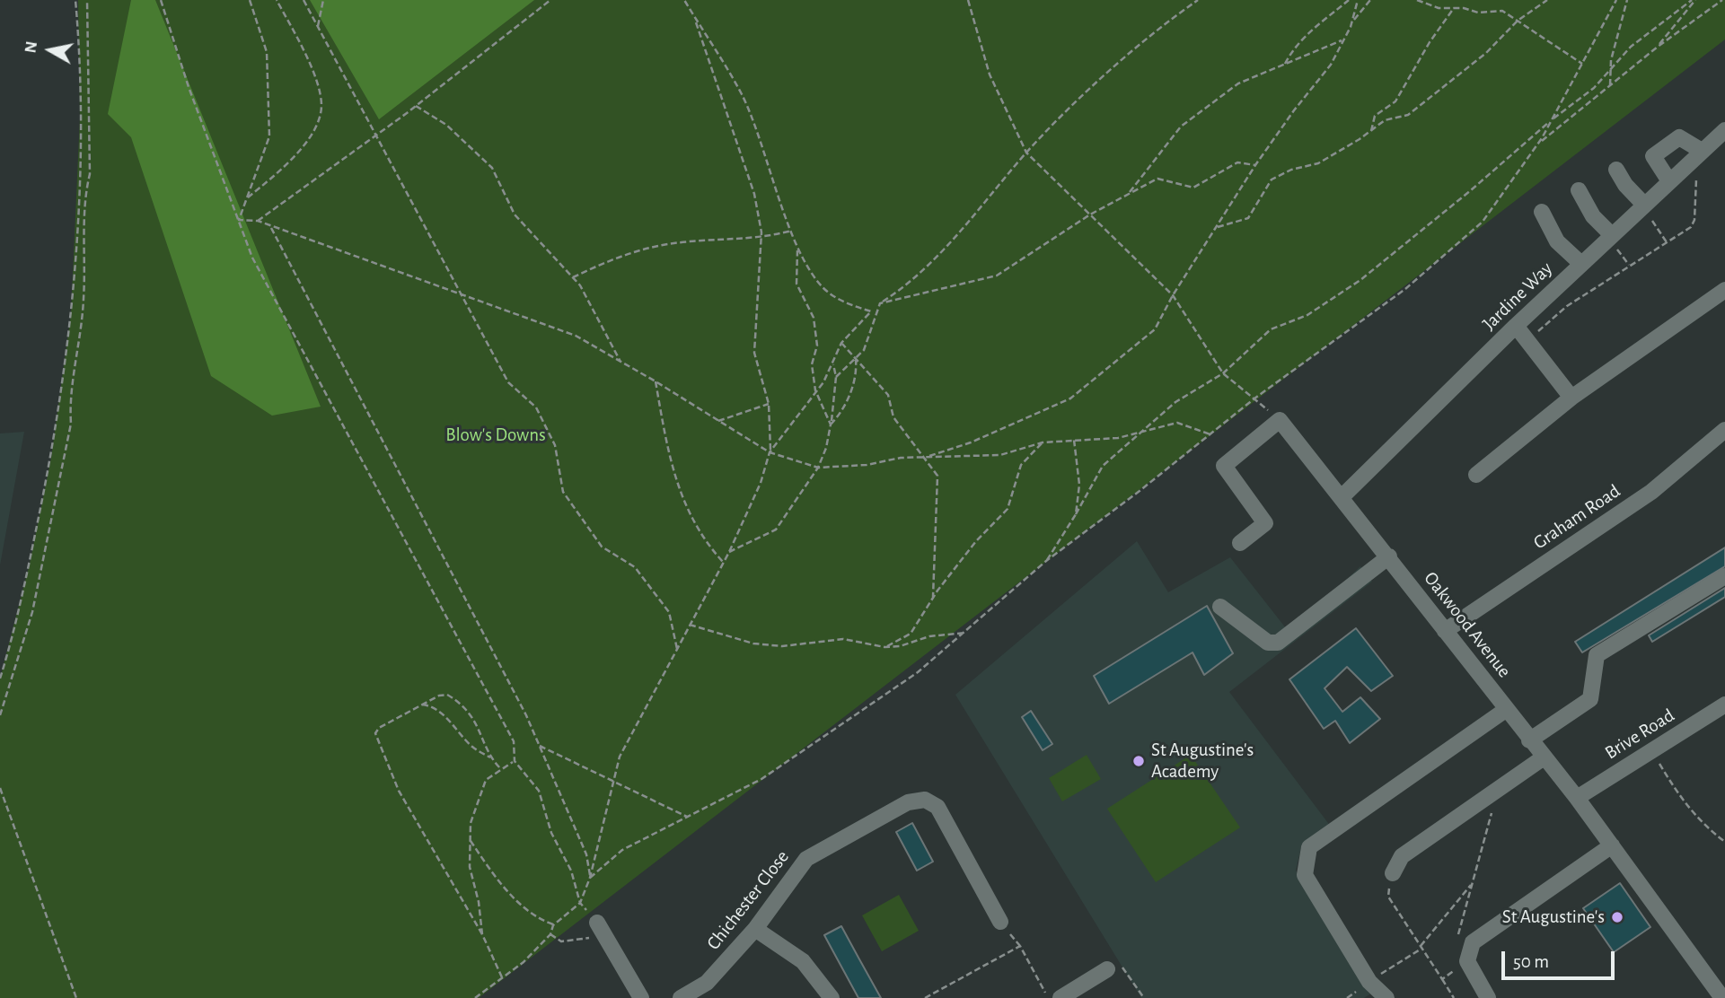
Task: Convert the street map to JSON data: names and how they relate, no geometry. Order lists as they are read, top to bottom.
{
  "streets": {
    "street": [
      "Jardine Way",
      "Graham Road",
      "Oakwood Avenue",
      "Brive Road",
      "Chichester Close"
    ]
  },
  "crossings": [
    ["Jardine Way", "Oakwood Avenue"],
    ["Graham Road", "Oakwood Avenue"],
    ["Oakwood Avenue", "Brive Road"]
  ],
  "parks": ["Blow's Downs"],
  "places": ["St Augustine's Academy", "St Augustine's"],
  "scale_bar": "50 m",
  "north": "left"
}
